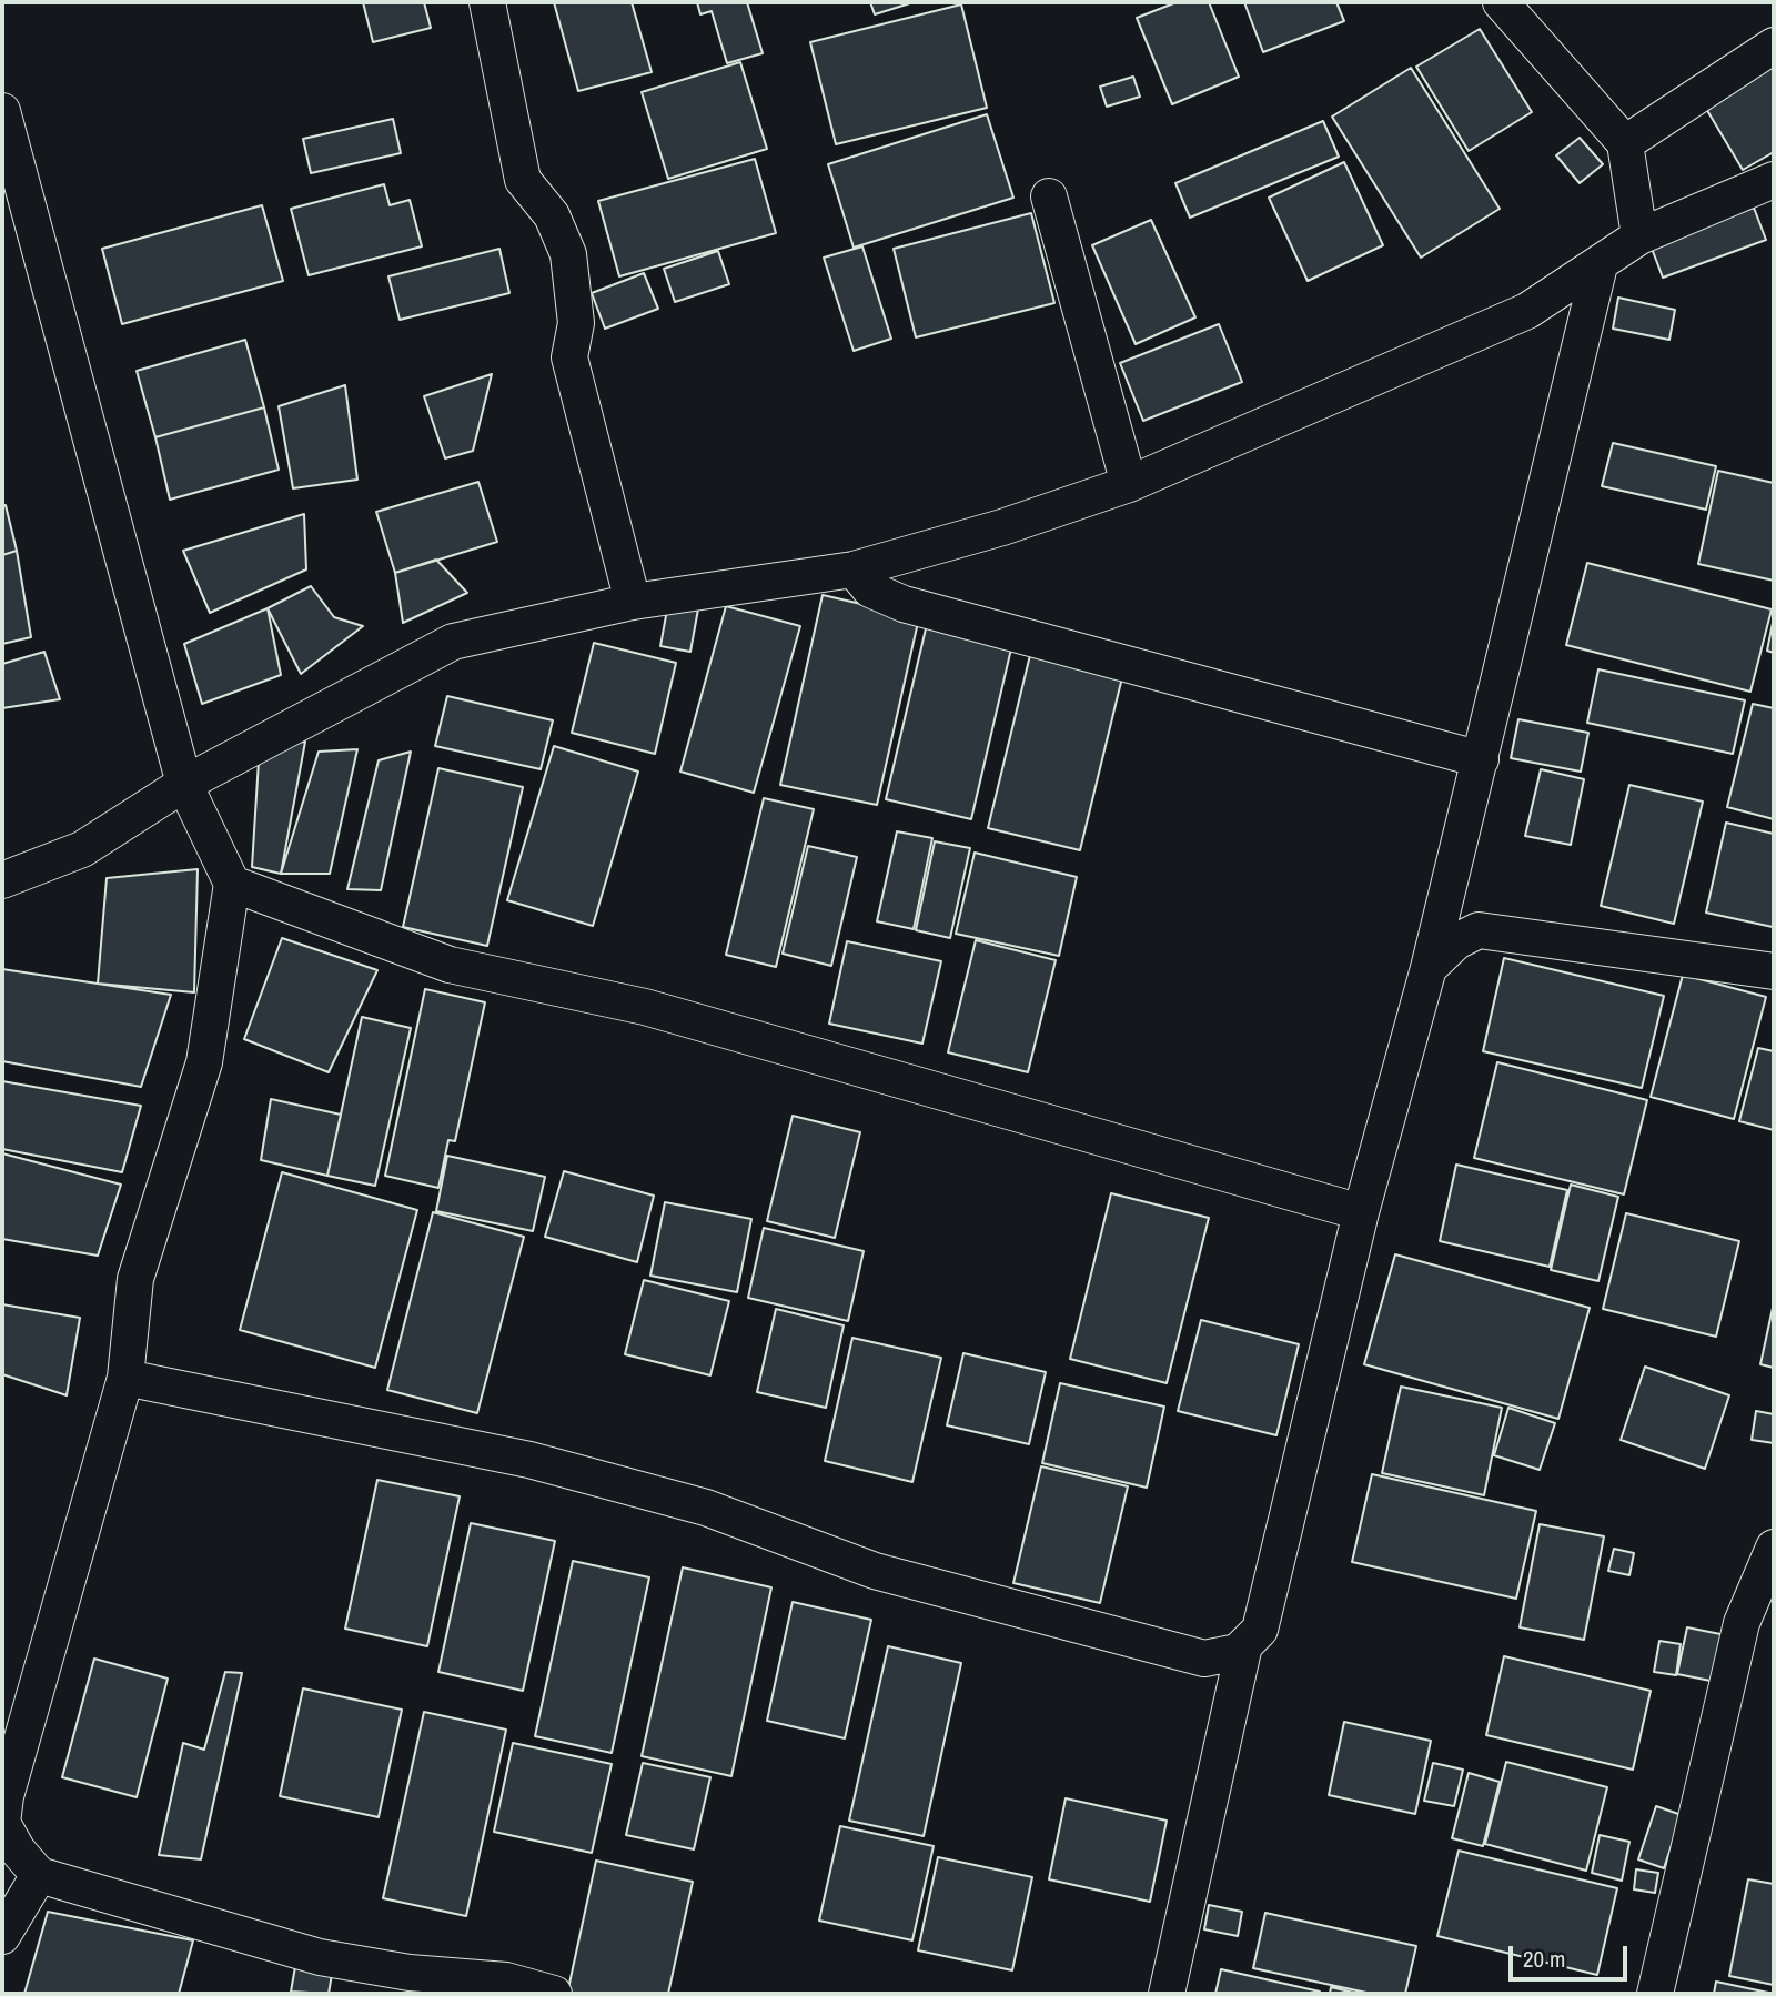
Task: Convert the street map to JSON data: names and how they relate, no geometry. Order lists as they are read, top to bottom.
{
  "scale_bar": "20 m"
}
